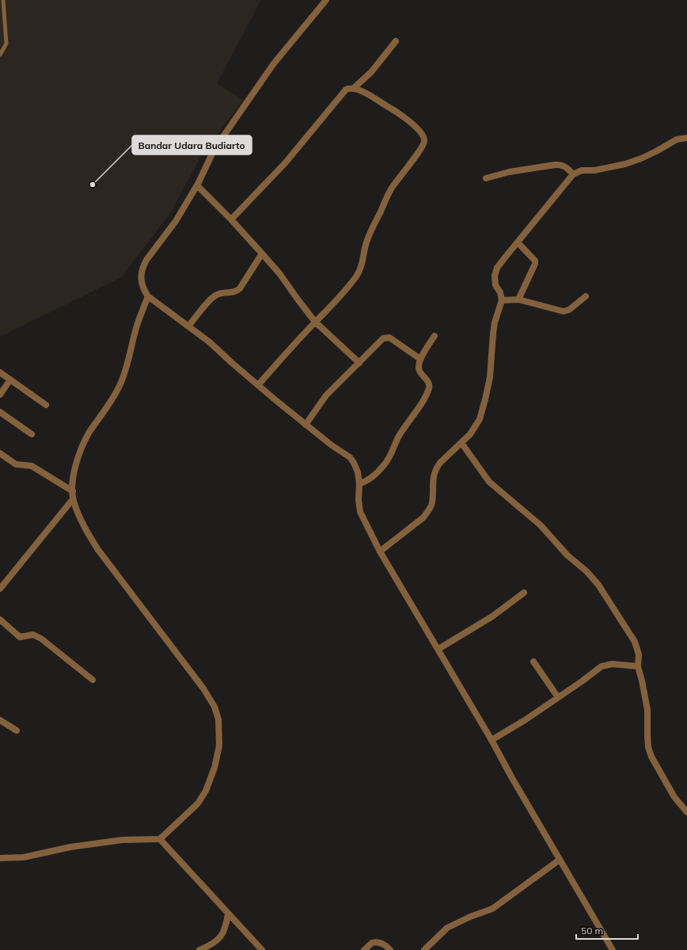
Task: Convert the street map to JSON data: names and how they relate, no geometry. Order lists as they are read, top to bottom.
{
  "places": ["Bandar Udara Budiarto"],
  "scale_bar": "50 m"
}
